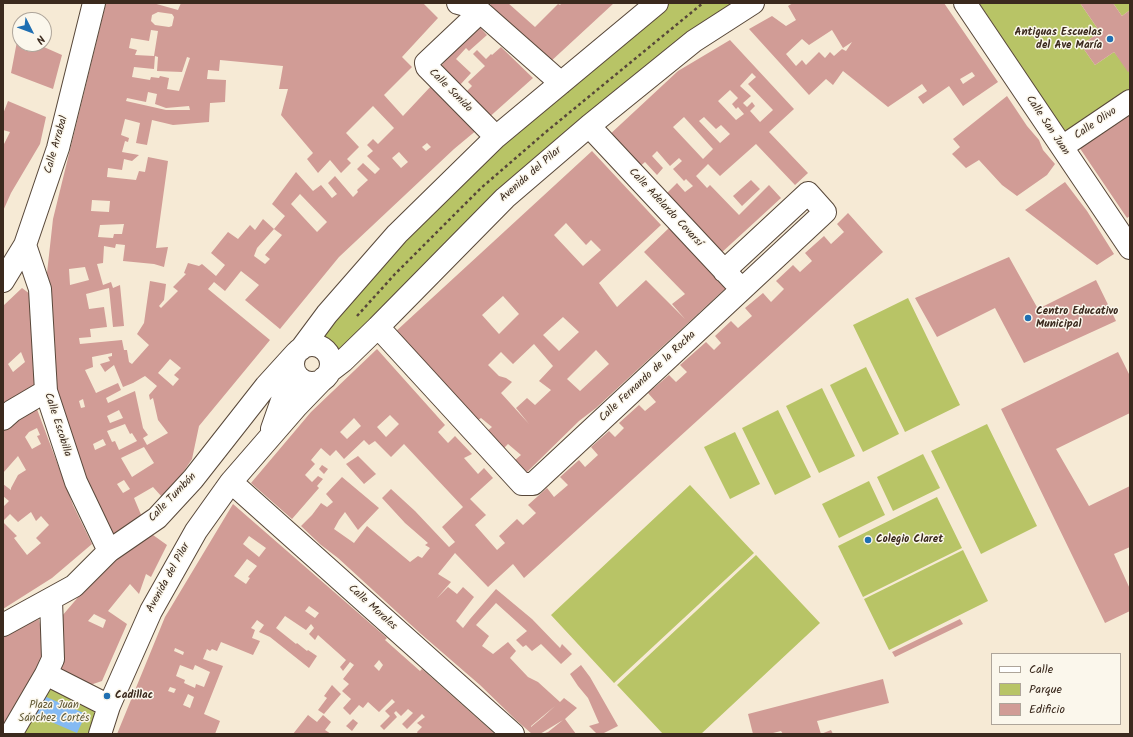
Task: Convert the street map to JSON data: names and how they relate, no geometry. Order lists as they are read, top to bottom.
{
  "streets": {
    "street": [
      "Calle Sonido",
      "Calle Olivo",
      "Calle San Juan",
      "Calle Arrabal",
      "Avenida del Pilar",
      "Calle Adelardo Covarsí",
      "Calle Fernando de la Rocha",
      "Calle Escobilla",
      "Calle Tumbón",
      "Calle Morales"
    ]
  },
  "crossings": [
    ["Calle Sonido", "Avenida del Pilar"],
    ["Calle Olivo", "Calle San Juan"],
    ["Calle Arrabal", "Calle Escobilla"],
    ["Avenida del Pilar", "Calle Adelardo Covarsí"],
    ["Avenida del Pilar", "Calle Fernando de la Rocha"],
    ["Avenida del Pilar", "Calle Tumbón"],
    ["Avenida del Pilar", "Calle Morales"],
    ["Calle Adelardo Covarsí", "Calle Fernando de la Rocha"],
    ["Calle Escobilla", "Calle Tumbón"]
  ],
  "parks": ["Plaza Juan Sánchez Cortés"],
  "places": [
    "Antiguas Escuelas del Ave María",
    "Centro Educativo Municipal",
    "Colegio Claret",
    "Cadillac"
  ],
  "legend": ["Calle", "Parque", "Edificio"],
  "north": "bottom right"
}
